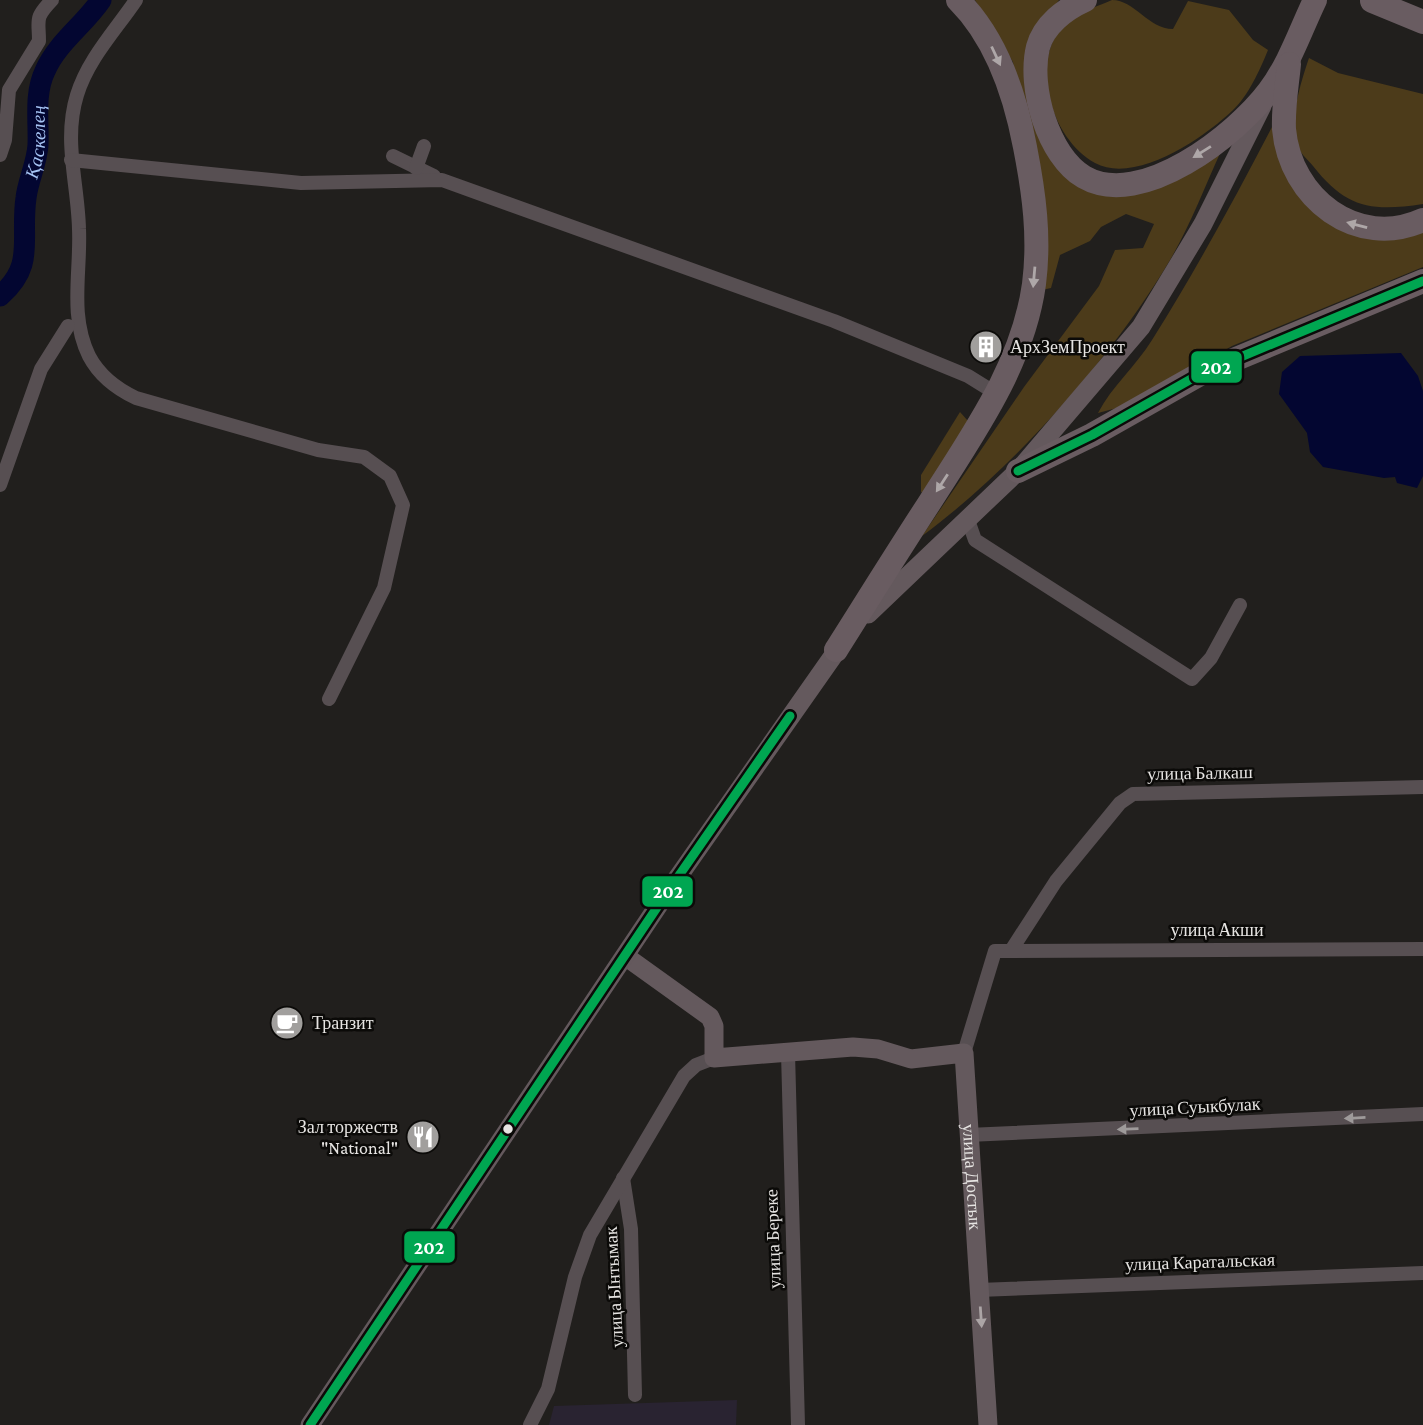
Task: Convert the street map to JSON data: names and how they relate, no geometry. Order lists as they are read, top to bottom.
{
  "streets": {
    "main road": ["улица Достык"],
    "street": [
      "улица Балкаш",
      "улица Акши",
      "улица Суыкбулак",
      "улица Береке",
      "улица Каратальская",
      "улица Ынтымак"
    ]
  },
  "crossings": [
    ["улица Балкаш", "улица Акши"],
    ["улица Балкаш", "улица Достык"],
    ["улица Акши", "улица Достык"],
    ["улица Суыкбулак", "улица Достык"],
    ["улица Достык", "улица Каратальская"]
  ],
  "one_way": ["улица Суыкбулак"],
  "water": ["Қаскелең"],
  "places": {
    "building": ["АрхЗемПроект"],
    "cafe": ["Транзит"],
    "restaurant": ["Зал торжеств \"National\""]
  },
  "lines": ["transit line 202"]
}
